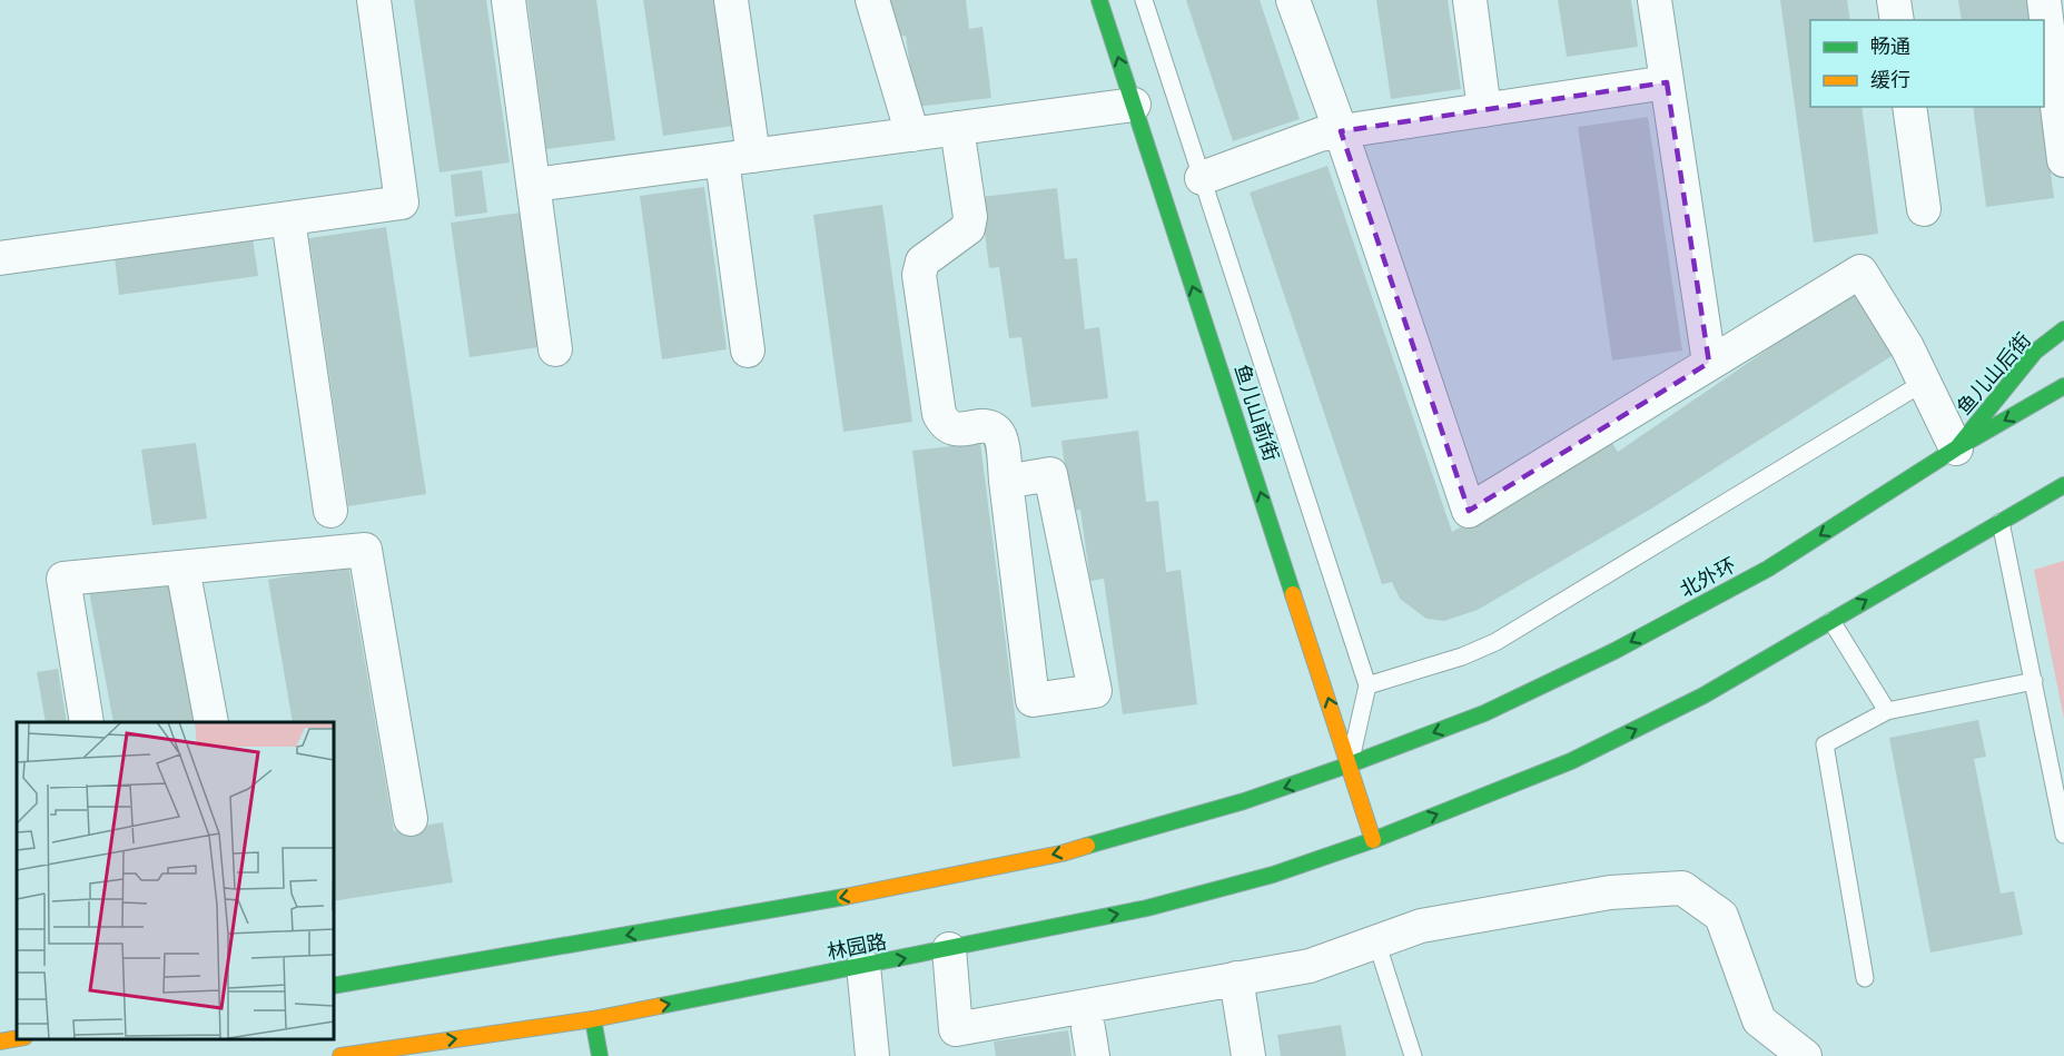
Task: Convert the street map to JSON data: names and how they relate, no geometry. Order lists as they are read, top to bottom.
{
  "streets": {
    "main road": [
      "鱼儿山后街",
      "鱼儿山前街",
      "北外环",
      "林园路"
    ]
  },
  "crossings": [
    ["鱼儿山后街", "北外环"],
    ["鱼儿山前街", "北外环"],
    ["鱼儿山前街", "林园路"]
  ],
  "one_way": ["鱼儿山前街"],
  "legend": ["畅通", "缓行"]
}
